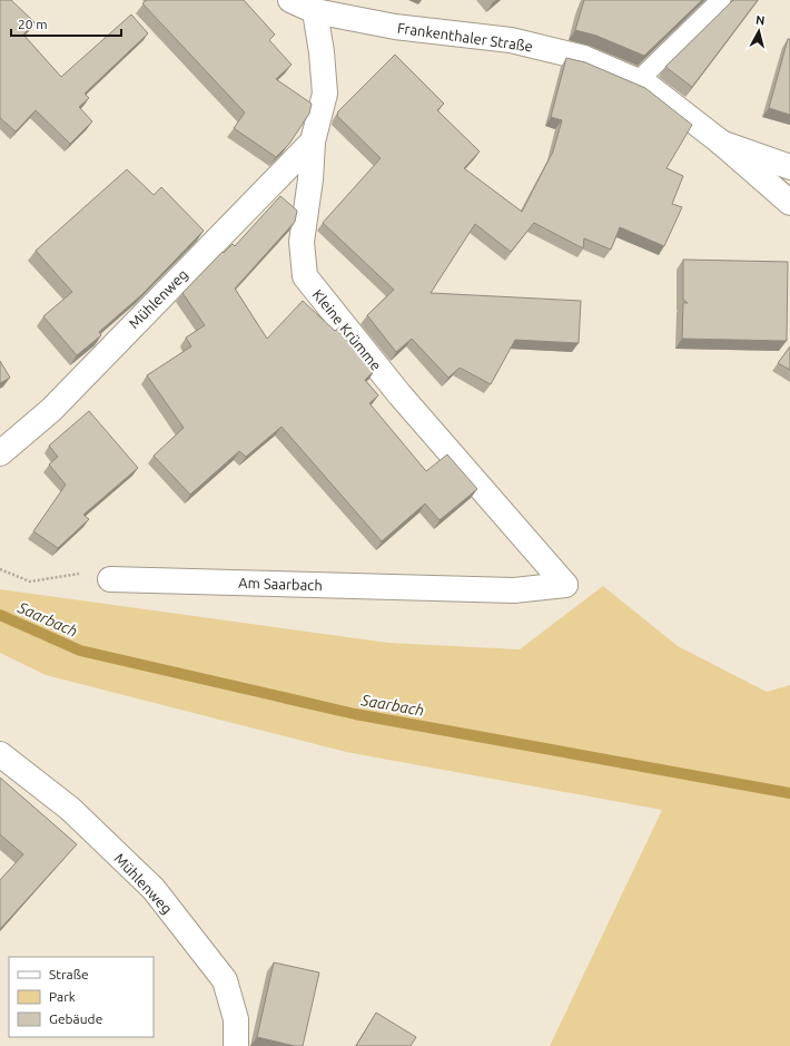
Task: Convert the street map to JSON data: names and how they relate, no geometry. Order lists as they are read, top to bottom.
{
  "streets": {
    "street": [
      "Frankenthaler Straße",
      "Mühlenweg",
      "Kleine Krümme",
      "Am Saarbach"
    ]
  },
  "crossings": [
    ["Frankenthaler Straße", "Kleine Krümme"],
    ["Mühlenweg", "Kleine Krümme"],
    ["Kleine Krümme", "Am Saarbach"]
  ],
  "water": ["Saarbach"],
  "legend": ["Straße", "Park", "Gebäude"],
  "scale_bar": "20 m",
  "north": "top"
}
